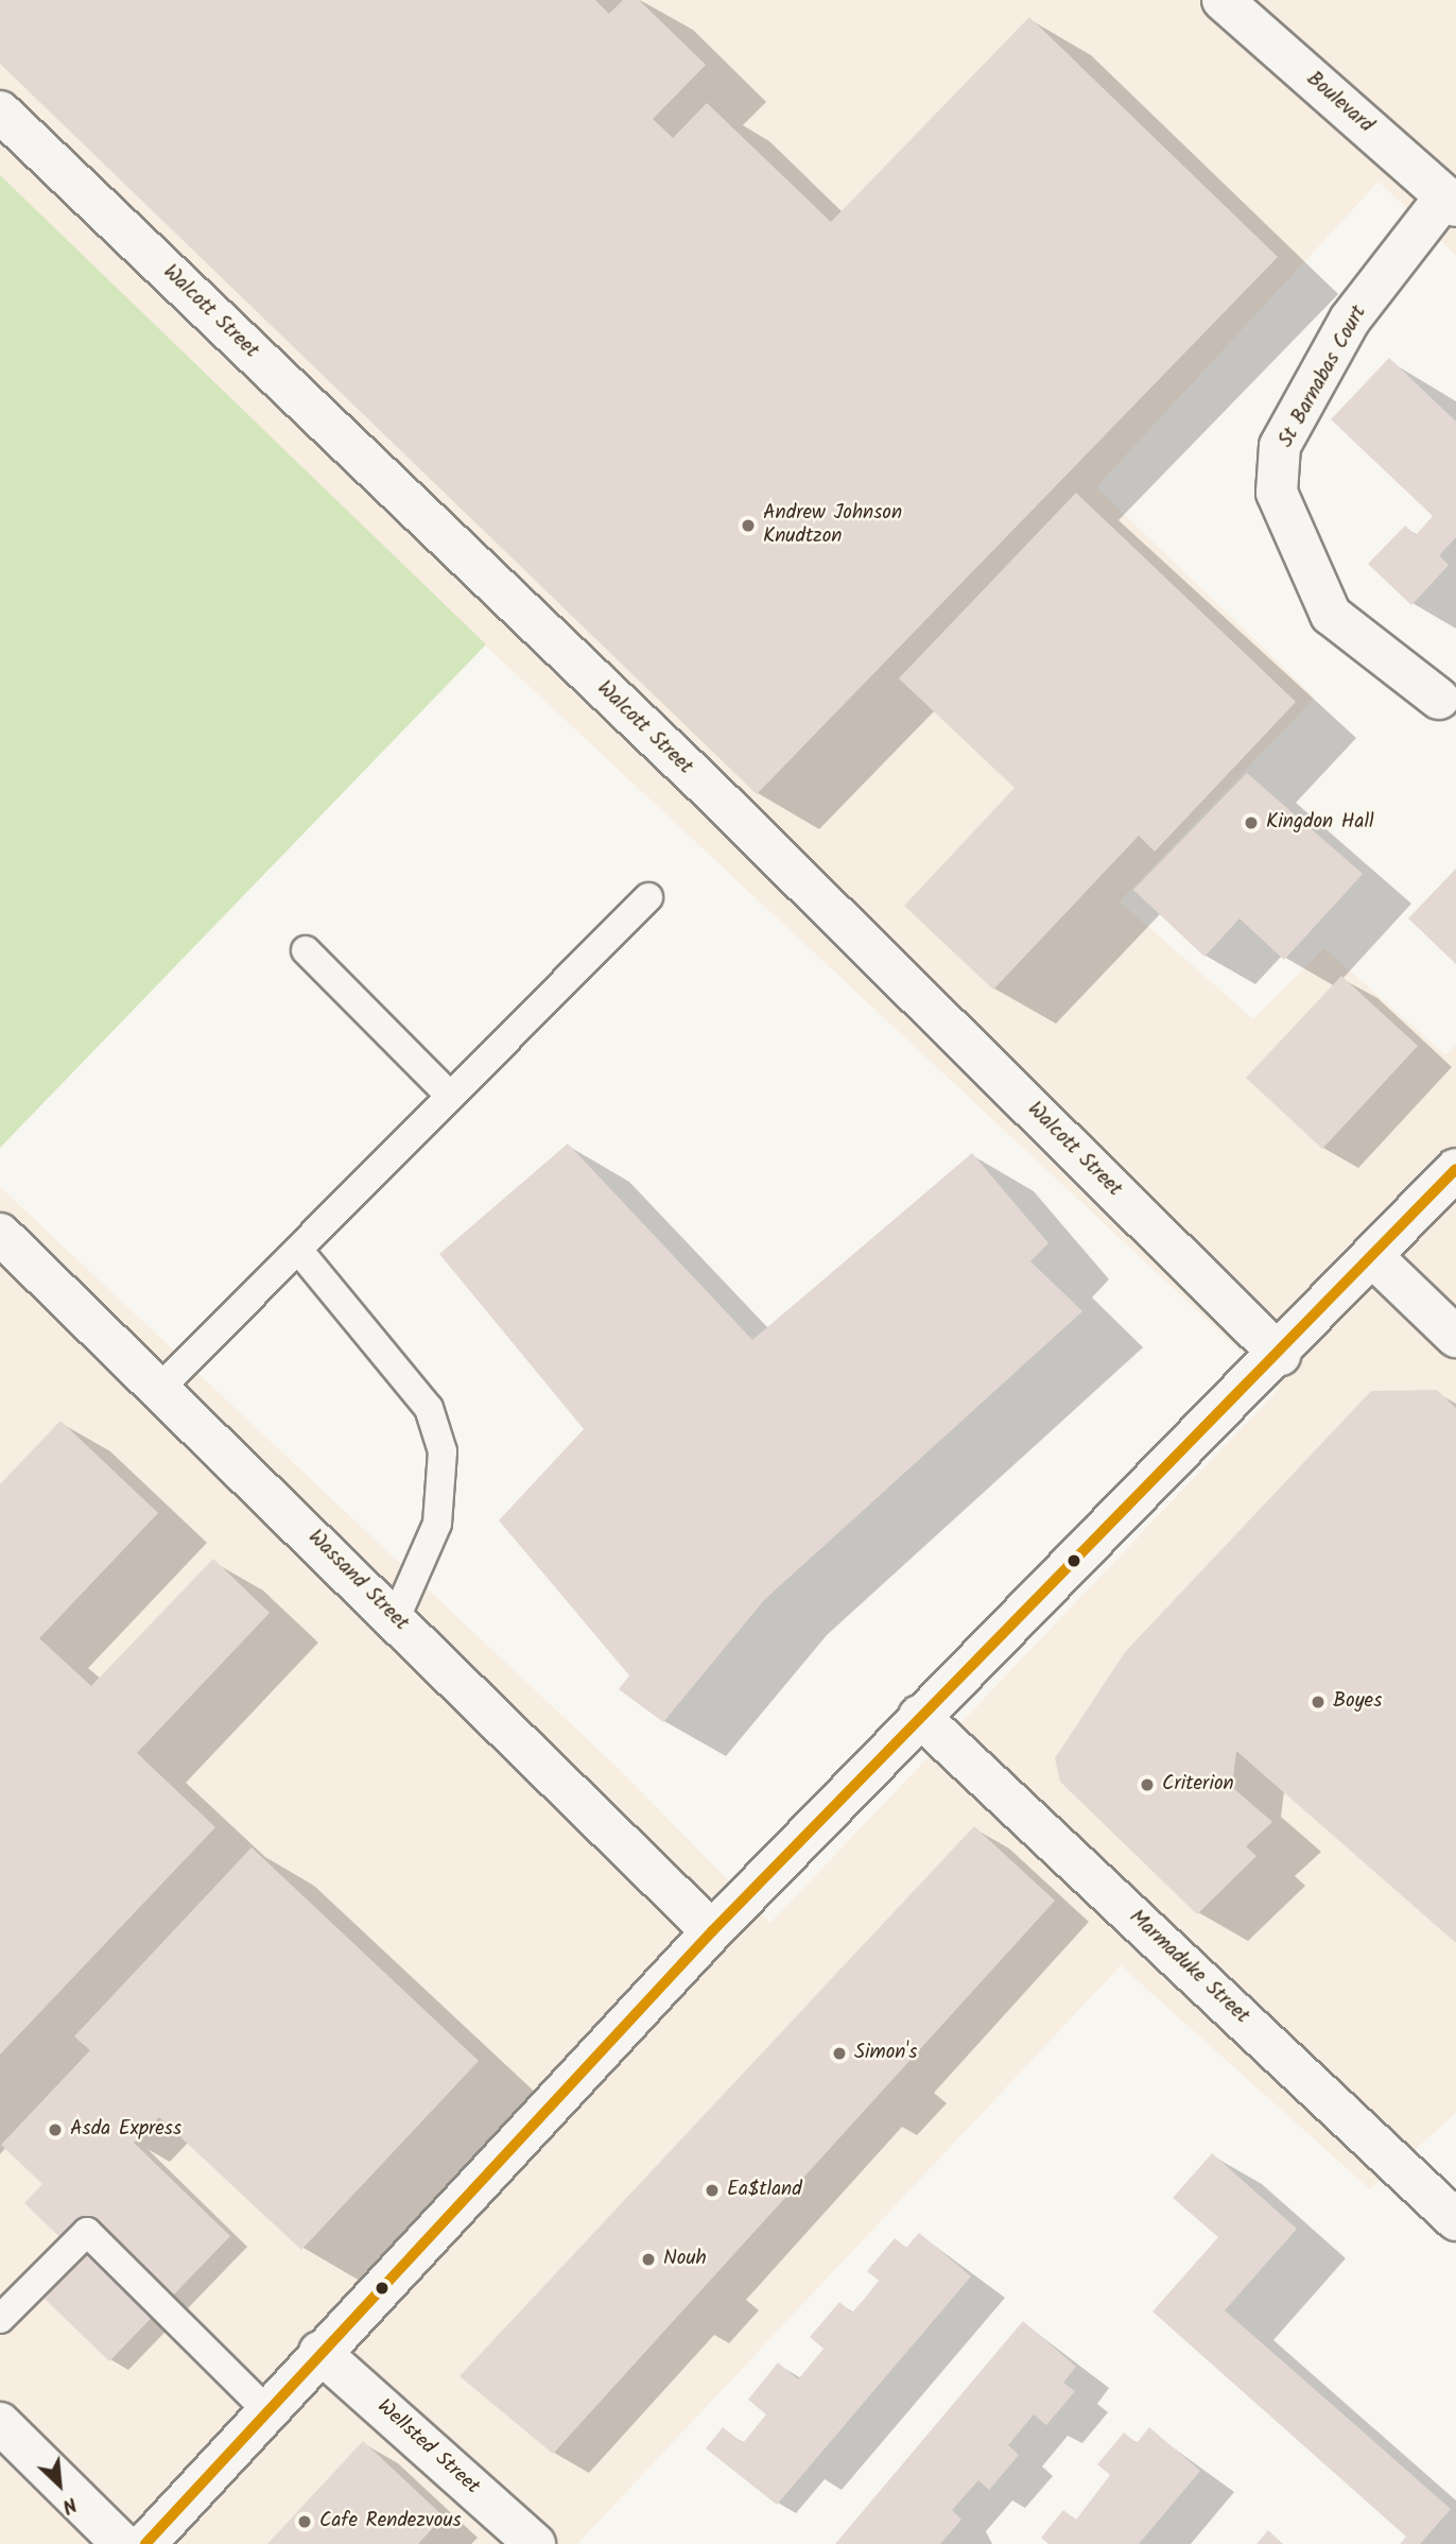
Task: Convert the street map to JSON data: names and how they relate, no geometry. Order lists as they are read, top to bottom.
{
  "streets": {
    "street": [
      "Boulevard",
      "Walcott Street",
      "St Barnabas Court",
      "Wassand Street",
      "Marmaduke Street",
      "Wellsted Street"
    ]
  },
  "crossings": [
    ["Boulevard", "St Barnabas Court"]
  ],
  "places": [
    "Andrew Johnson Knudtzon",
    "Kingdon Hall",
    "Boyes",
    "Criterion",
    "Simon's",
    "Asda Express",
    "Ea$tland",
    "Nouh",
    "Cafe Rendezvous"
  ],
  "north": "bottom right"
}
